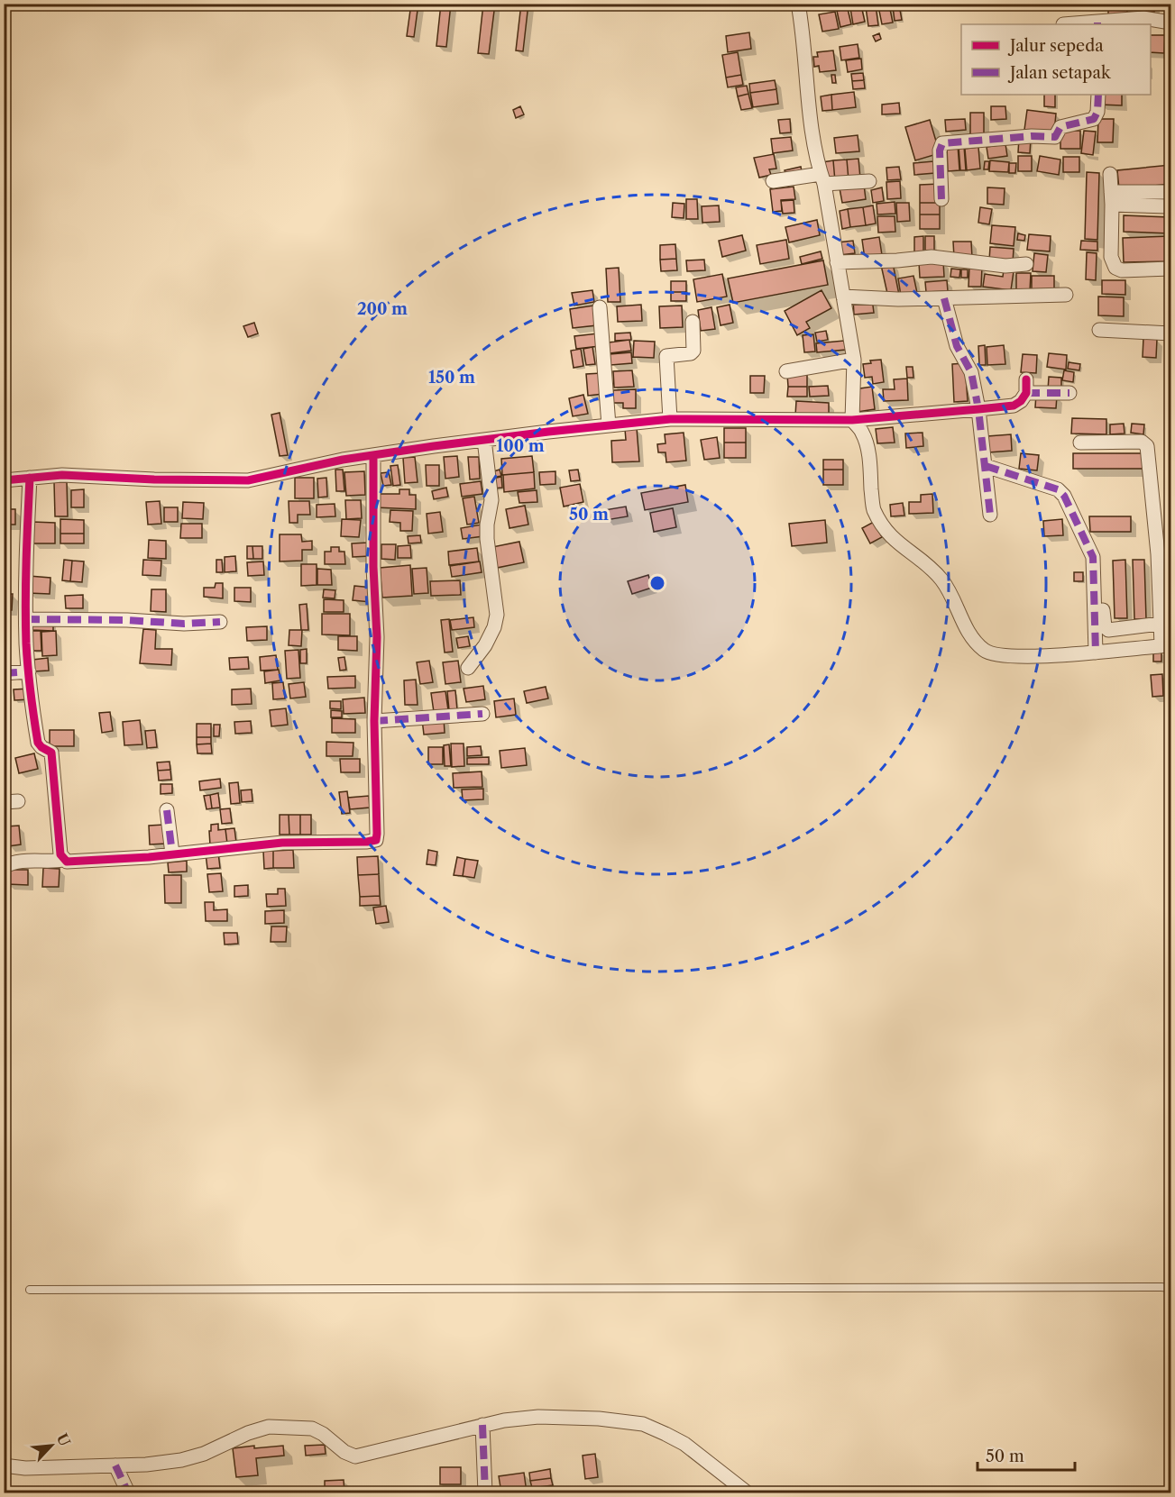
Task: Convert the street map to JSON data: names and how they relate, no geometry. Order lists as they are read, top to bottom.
{
  "legend": ["Jalur sepeda", "Jalan setapak"],
  "scale_bar": "50 m",
  "north": "top right",
  "rings": [
    "200 m",
    "150 m",
    "100 m",
    "50 m"
  ]
}
